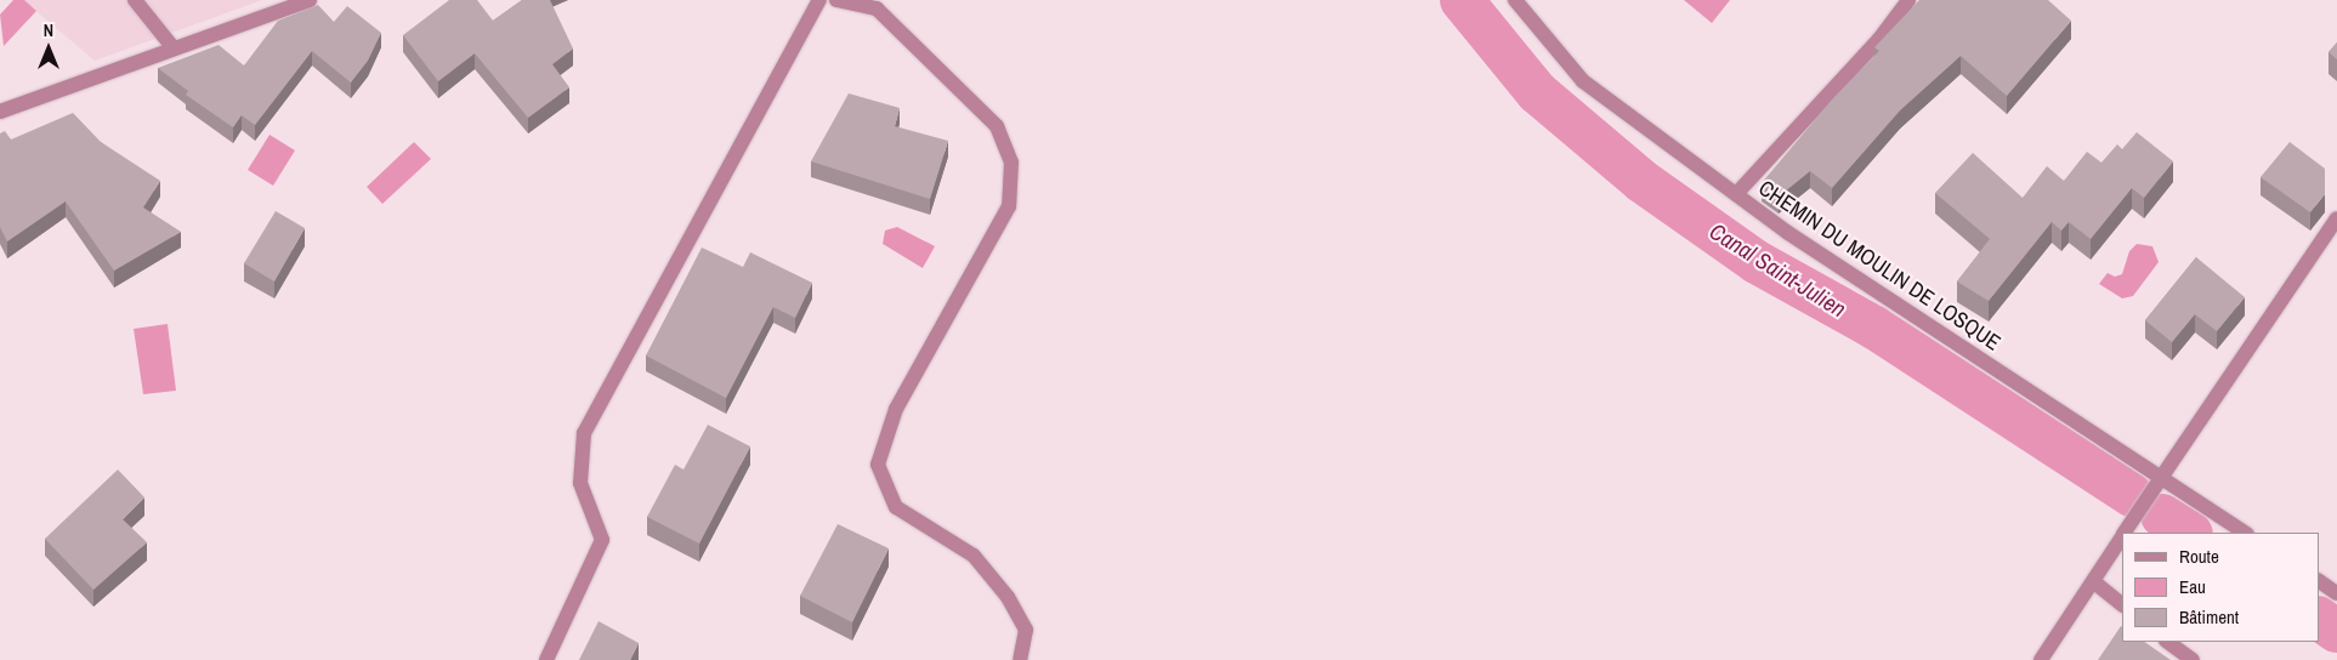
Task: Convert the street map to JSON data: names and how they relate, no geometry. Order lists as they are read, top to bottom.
{
  "streets": {
    "street": ["CHEMIN DU MOULIN DE LOSQUE"]
  },
  "water": ["Canal Saint-Julien"],
  "legend": ["Route", "Eau", "Bâtiment"],
  "north": "top"
}
